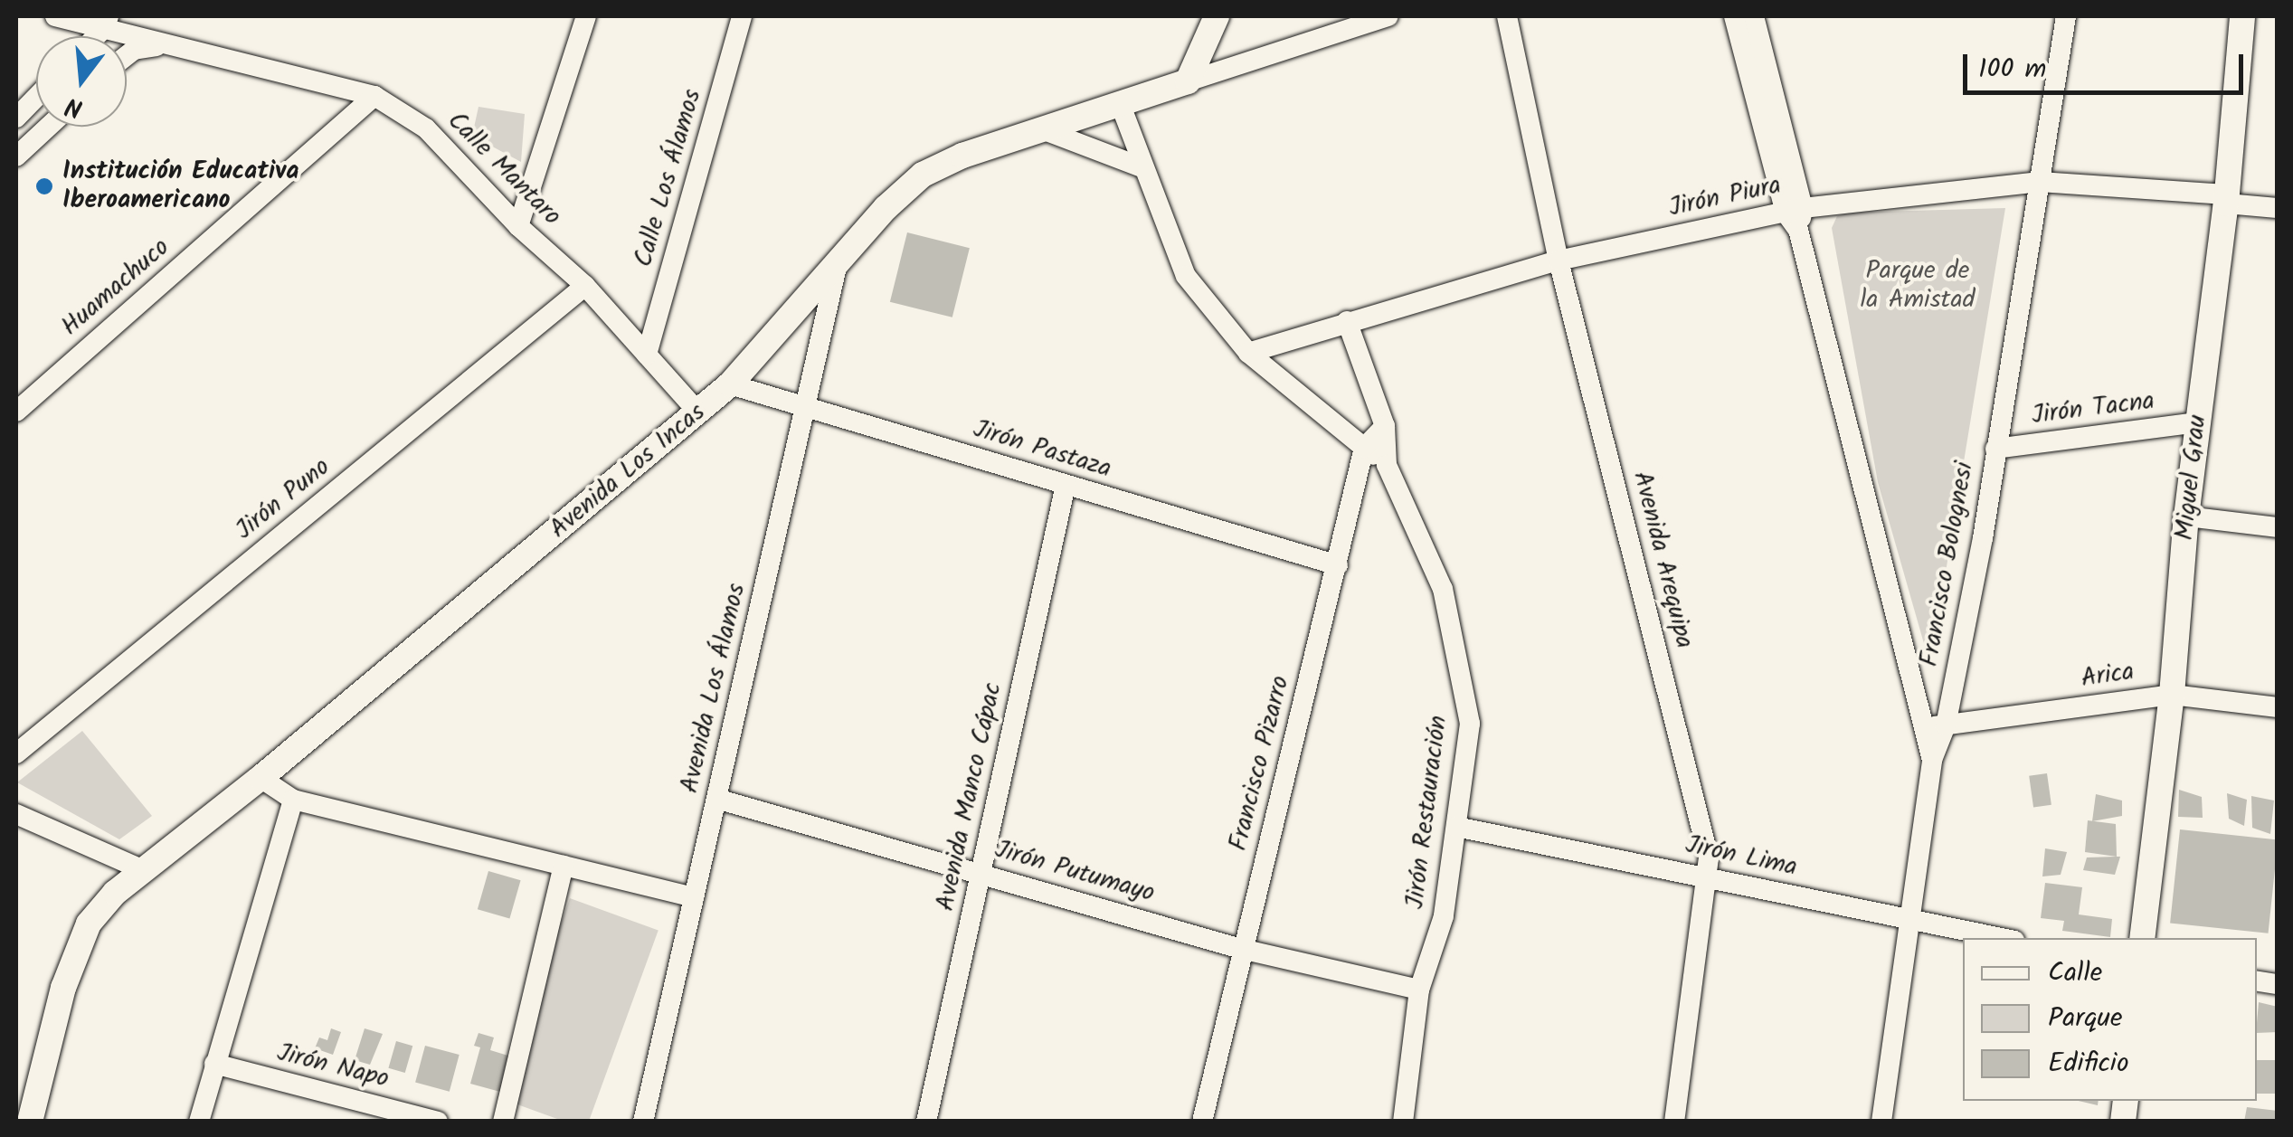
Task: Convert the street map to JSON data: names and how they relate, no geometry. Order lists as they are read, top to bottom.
{
  "streets": {
    "street": [
      "Calle Mantaro",
      "Calle Los Álamos",
      "Jirón Piura",
      "Huamachuco",
      "Jirón Tacna",
      "Jirón Pastaza",
      "Avenida Los Incas",
      "Miguel Grau",
      "Jirón Puno",
      "Avenida Arequipa",
      "Francisco Bolognesi",
      "Arica",
      "Avenida Los Álamos",
      "Francisco Pizarro",
      "Avenida Manco Cápac",
      "Jirón Restauración",
      "Jirón Lima",
      "Jirón Putumayo",
      "Jirón Napo"
    ]
  },
  "crossings": [
    ["Calle Mantaro", "Calle Los Álamos"],
    ["Calle Mantaro", "Huamachuco"],
    ["Calle Mantaro", "Avenida Los Incas"],
    ["Calle Mantaro", "Jirón Puno"],
    ["Jirón Piura", "Miguel Grau"],
    ["Jirón Piura", "Avenida Arequipa"],
    ["Jirón Piura", "Francisco Bolognesi"],
    ["Jirón Piura", "Jirón Restauración"],
    ["Jirón Tacna", "Miguel Grau"],
    ["Jirón Tacna", "Francisco Bolognesi"],
    ["Jirón Pastaza", "Avenida Los Incas"],
    ["Jirón Pastaza", "Avenida Los Álamos"],
    ["Jirón Pastaza", "Francisco Pizarro"],
    ["Jirón Pastaza", "Avenida Manco Cápac"],
    ["Avenida Los Incas", "Avenida Los Álamos"],
    ["Avenida Los Incas", "Jirón Restauración"],
    ["Miguel Grau", "Arica"],
    ["Avenida Arequipa", "Jirón Lima"],
    ["Francisco Bolognesi", "Arica"],
    ["Francisco Bolognesi", "Jirón Lima"],
    ["Avenida Los Álamos", "Jirón Putumayo"],
    ["Francisco Pizarro", "Jirón Restauración"],
    ["Francisco Pizarro", "Jirón Putumayo"],
    ["Avenida Manco Cápac", "Jirón Putumayo"],
    ["Jirón Restauración", "Jirón Lima"],
    ["Jirón Restauración", "Jirón Putumayo"]
  ],
  "parks": ["Parque de la Amistad"],
  "places": ["Institución Educativa Iberoamericano"],
  "legend": ["Calle", "Parque", "Edificio"],
  "scale_bar": "100 m",
  "north": "bottom"
}
